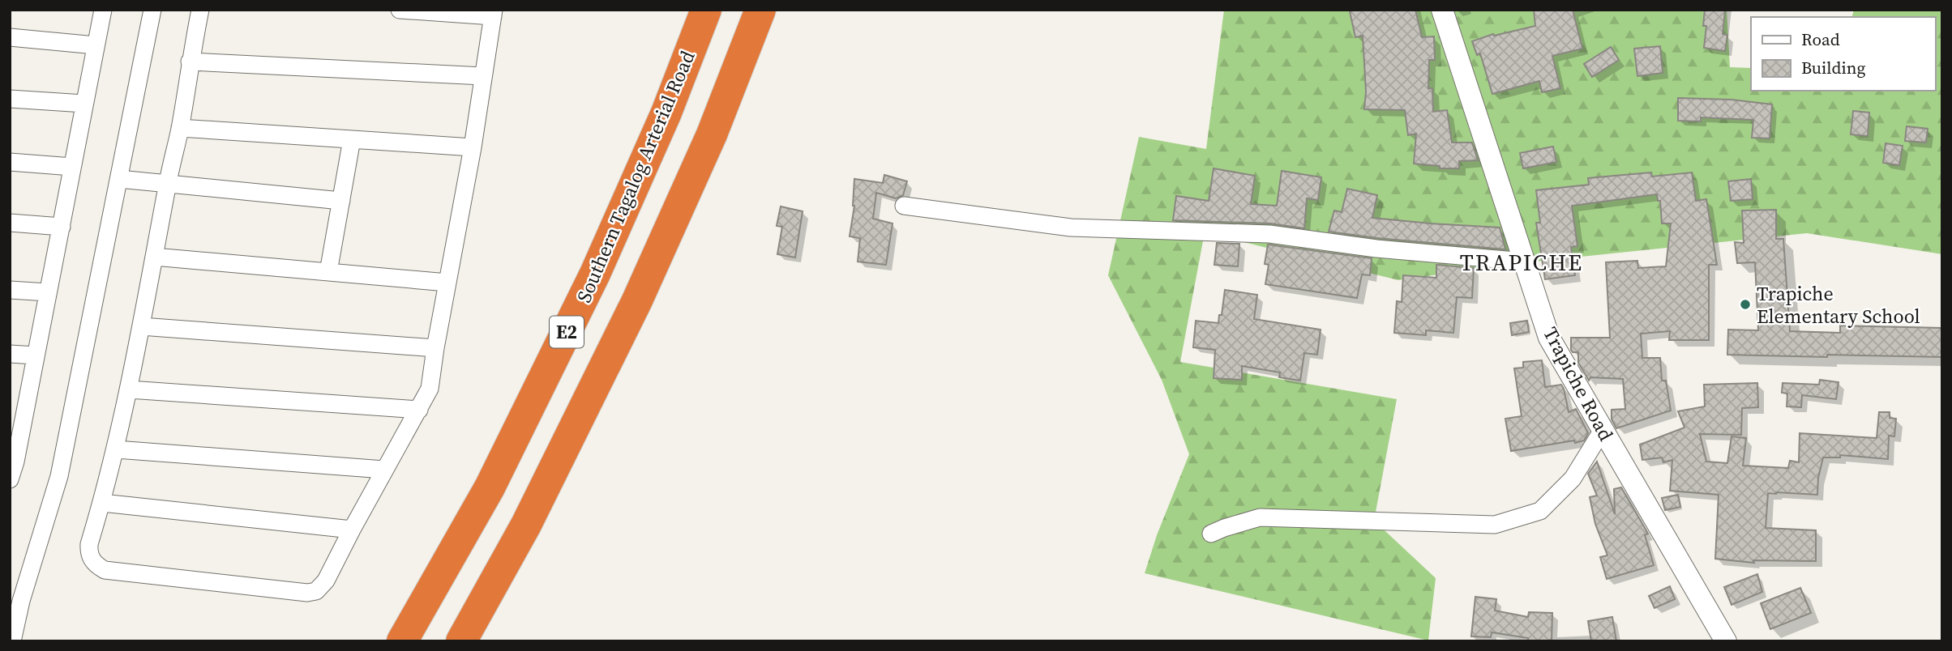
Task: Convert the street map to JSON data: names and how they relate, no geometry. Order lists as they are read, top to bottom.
{
  "streets": {
    "highway": ["Southern Tagalog Arterial Road", "E2"],
    "street": ["Trapiche Road"]
  },
  "districts": ["TRAPICHE"],
  "places": ["Trapiche Elementary School"],
  "legend": ["Road", "Building"]
}
